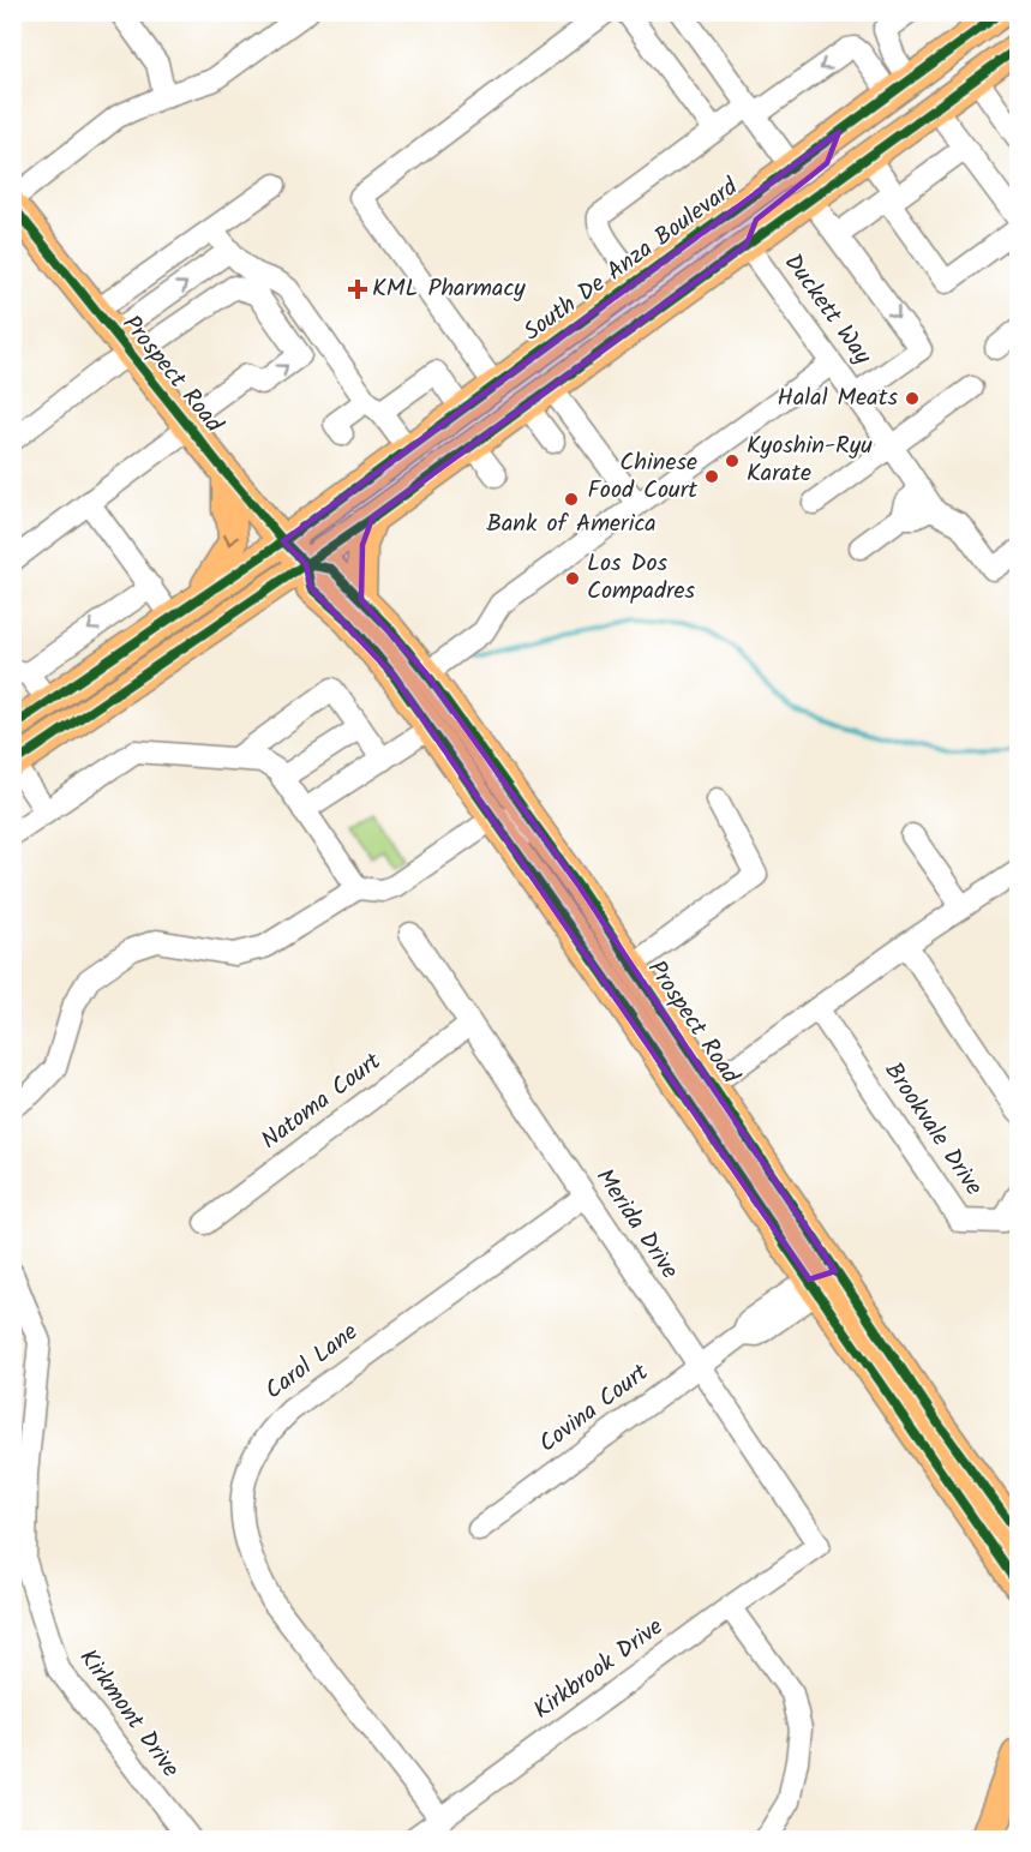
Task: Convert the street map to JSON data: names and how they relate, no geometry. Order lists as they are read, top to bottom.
{
  "streets": {
    "main road": ["South De Anza Boulevard", "Prospect Road"],
    "street": [
      "Duckett Way",
      "Natoma Court",
      "Brookvale Drive",
      "Merida Drive",
      "Carol Lane",
      "Covina Court",
      "Kirkbrook Drive",
      "Kirkmont Drive"
    ]
  },
  "crossings": [
    ["South De Anza Boulevard", "Prospect Road"],
    ["Prospect Road", "Covina Court"],
    ["Natoma Court", "Merida Drive"],
    ["Merida Drive", "Carol Lane"],
    ["Merida Drive", "Covina Court"],
    ["Merida Drive", "Kirkbrook Drive"],
    ["Carol Lane", "Kirkbrook Drive"]
  ],
  "places": {
    "health": ["KML Pharmacy"],
    "other": [
      "Halal Meats",
      "Kyoshin-Ryu Karate",
      "Chinese Food Court",
      "Bank of America",
      "Los Dos Compadres"
    ]
  }
}
